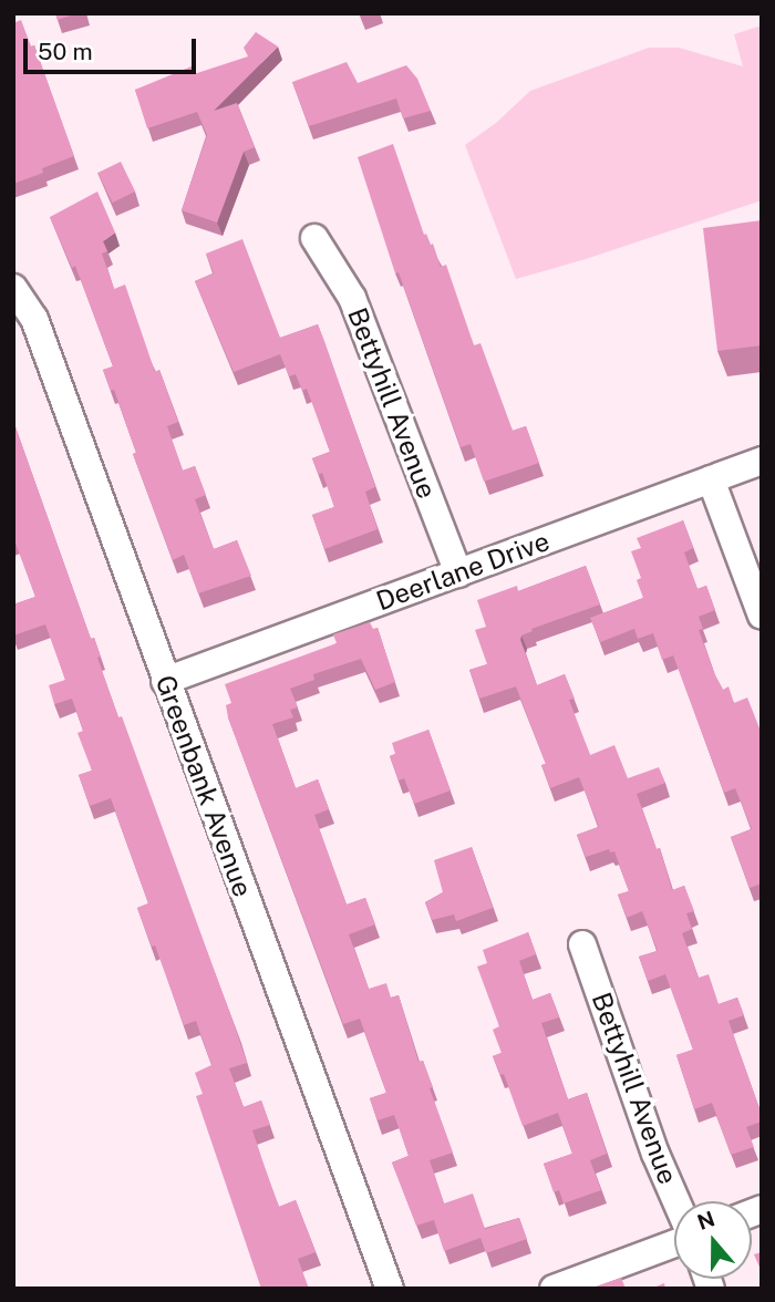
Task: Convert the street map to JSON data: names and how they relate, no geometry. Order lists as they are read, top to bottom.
{
  "streets": {
    "street": ["Bettyhill Avenue", "Deerlane Drive", "Greenbank Avenue"]
  },
  "crossings": [
    ["Bettyhill Avenue", "Deerlane Drive"],
    ["Deerlane Drive", "Greenbank Avenue"]
  ],
  "scale_bar": "50 m",
  "north": "top"
}
